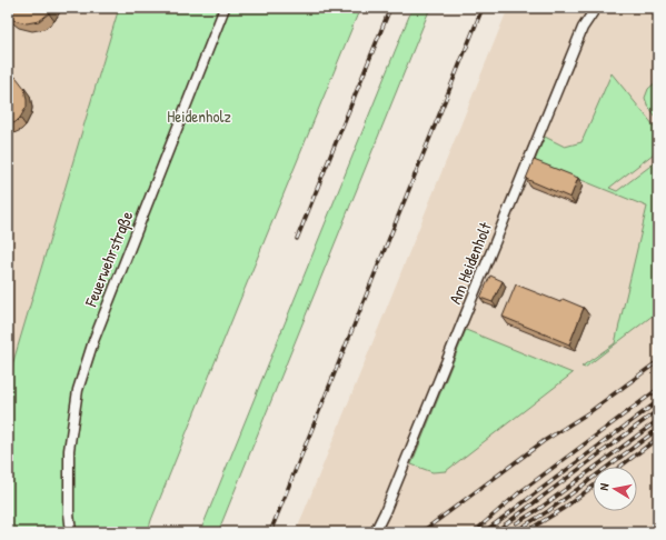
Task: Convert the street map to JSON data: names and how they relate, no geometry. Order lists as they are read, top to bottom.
{
  "streets": {
    "street": ["Feuerwehrstraße", "Am Heidenholt"]
  },
  "parks": ["Heidenholz"],
  "north": "left"
}
